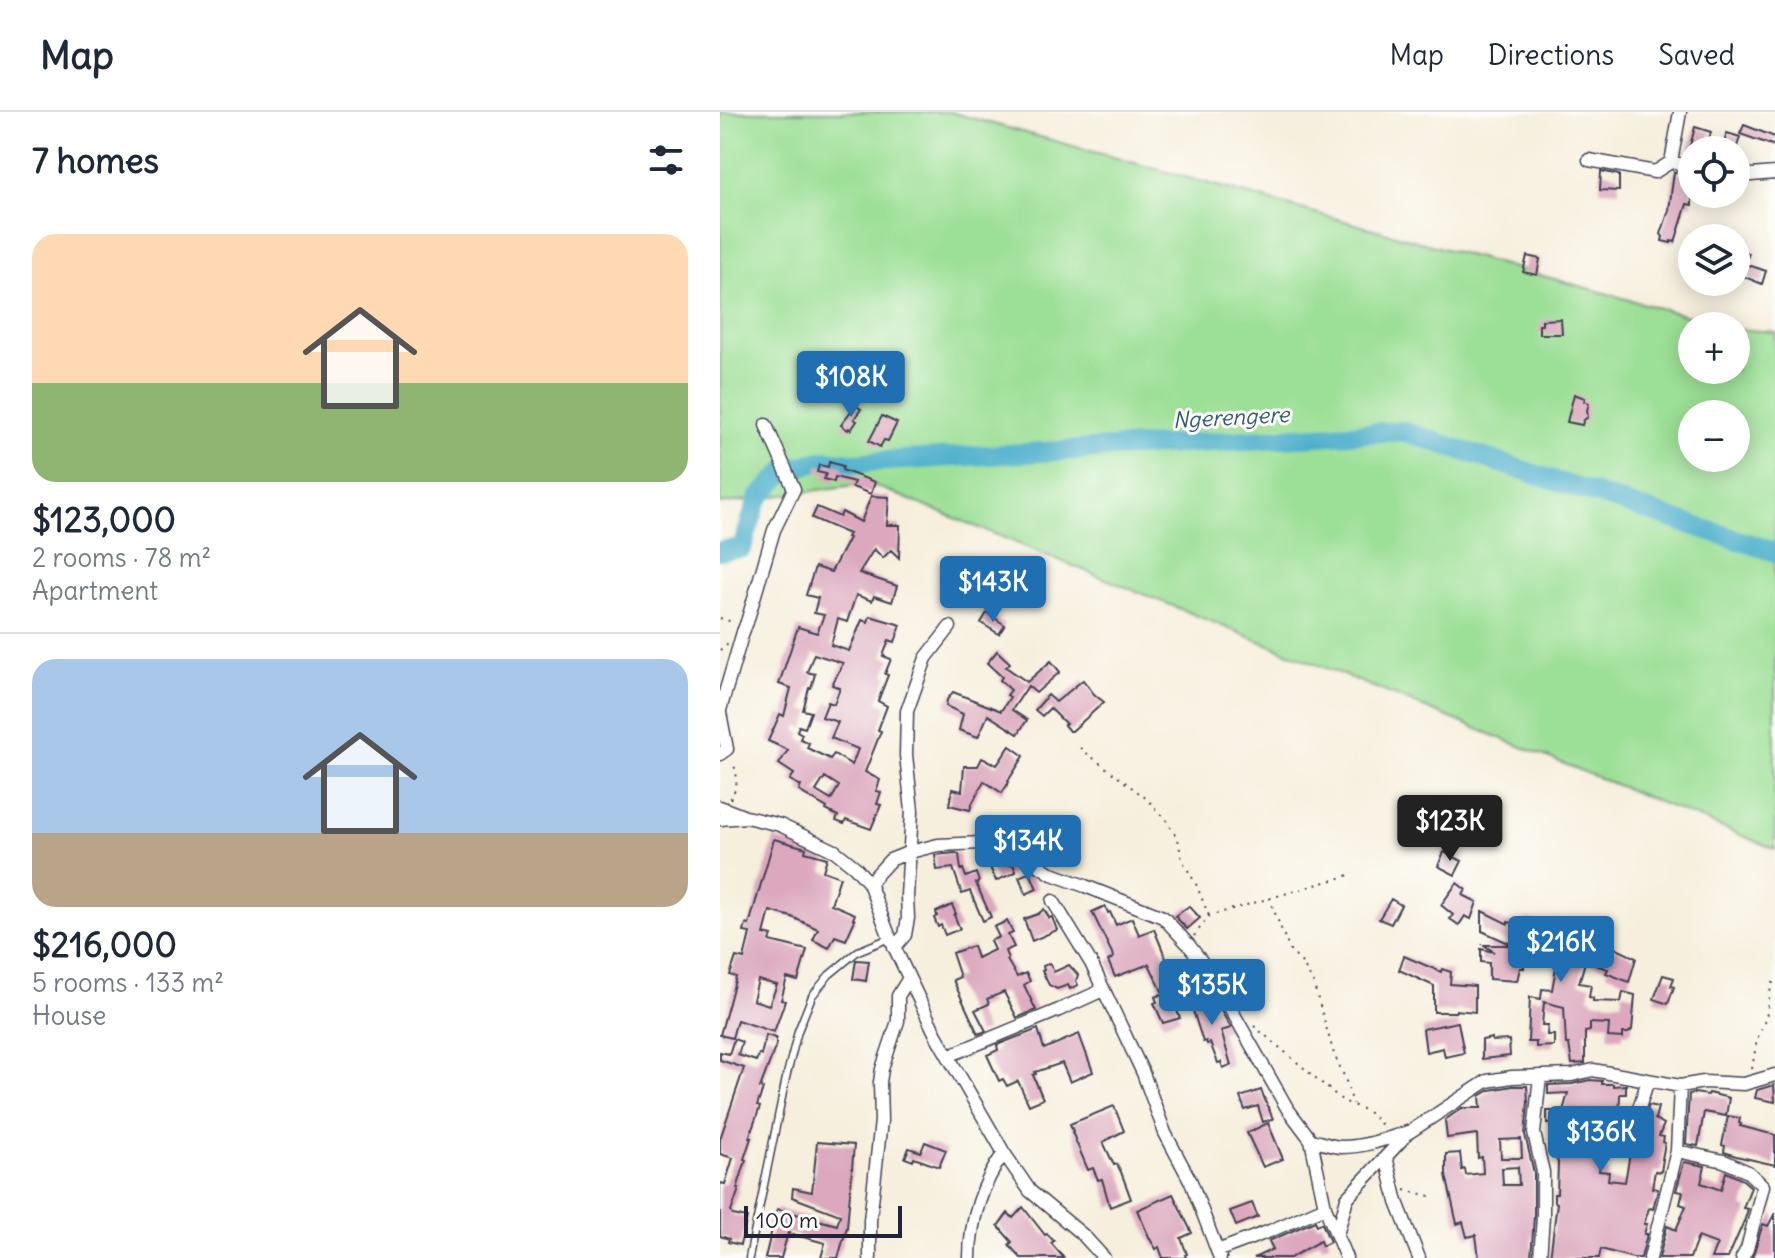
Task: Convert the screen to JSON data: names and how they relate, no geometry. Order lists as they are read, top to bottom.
{
  "water": ["Ngerengere"],
  "scale_bar": "100 m",
  "page": {
    "header": "Map",
    "nav": ["Map", "Directions", "Saved"],
    "heading": "7 homes",
    "map_buttons": ["+", "−"],
    "list": [
      {
        "name": "$123,000",
        "note": "2 rooms · 78 m² · Apartment"
      },
      {
        "name": "$216,000",
        "note": "5 rooms · 133 m² · House"
      }
    ],
    "price": [
      "$108K",
      "$143K",
      "$123K",
      "$134K",
      "$216K",
      "$135K",
      "$136K"
    ],
    "scale": "100 m"
  }
}
